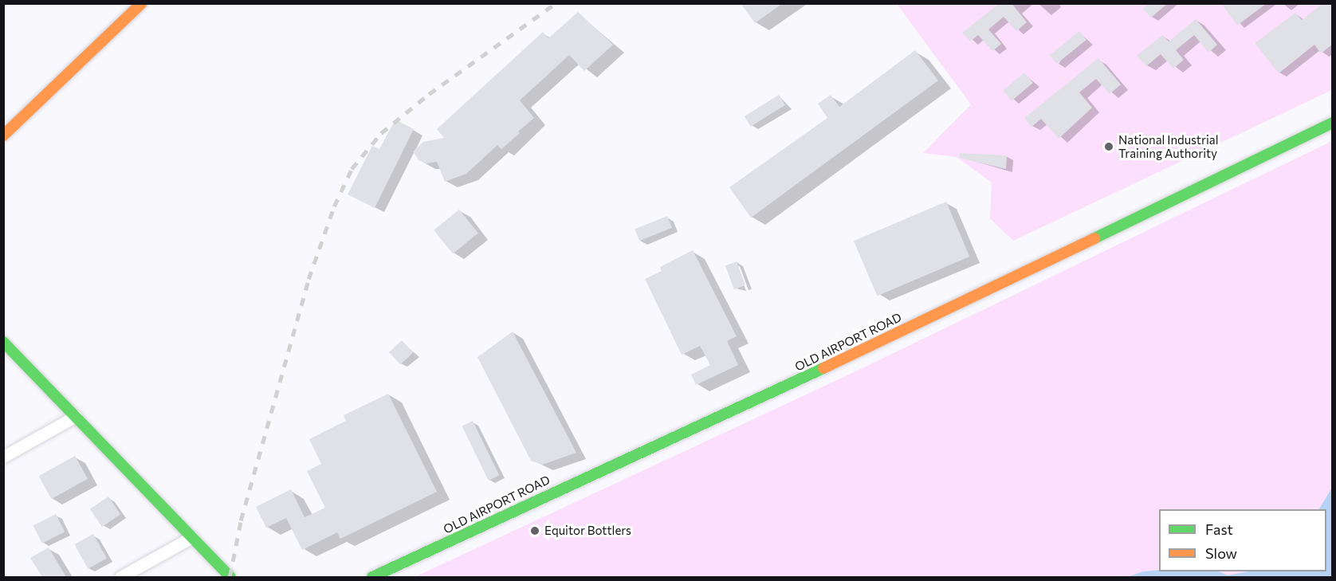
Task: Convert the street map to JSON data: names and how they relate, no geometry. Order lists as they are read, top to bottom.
{
  "streets": {
    "main road": ["OLD AIRPORT ROAD"]
  },
  "places": ["National Industrial Training Authority", "Equitor Bottlers"],
  "legend": ["Fast", "Slow"]
}
